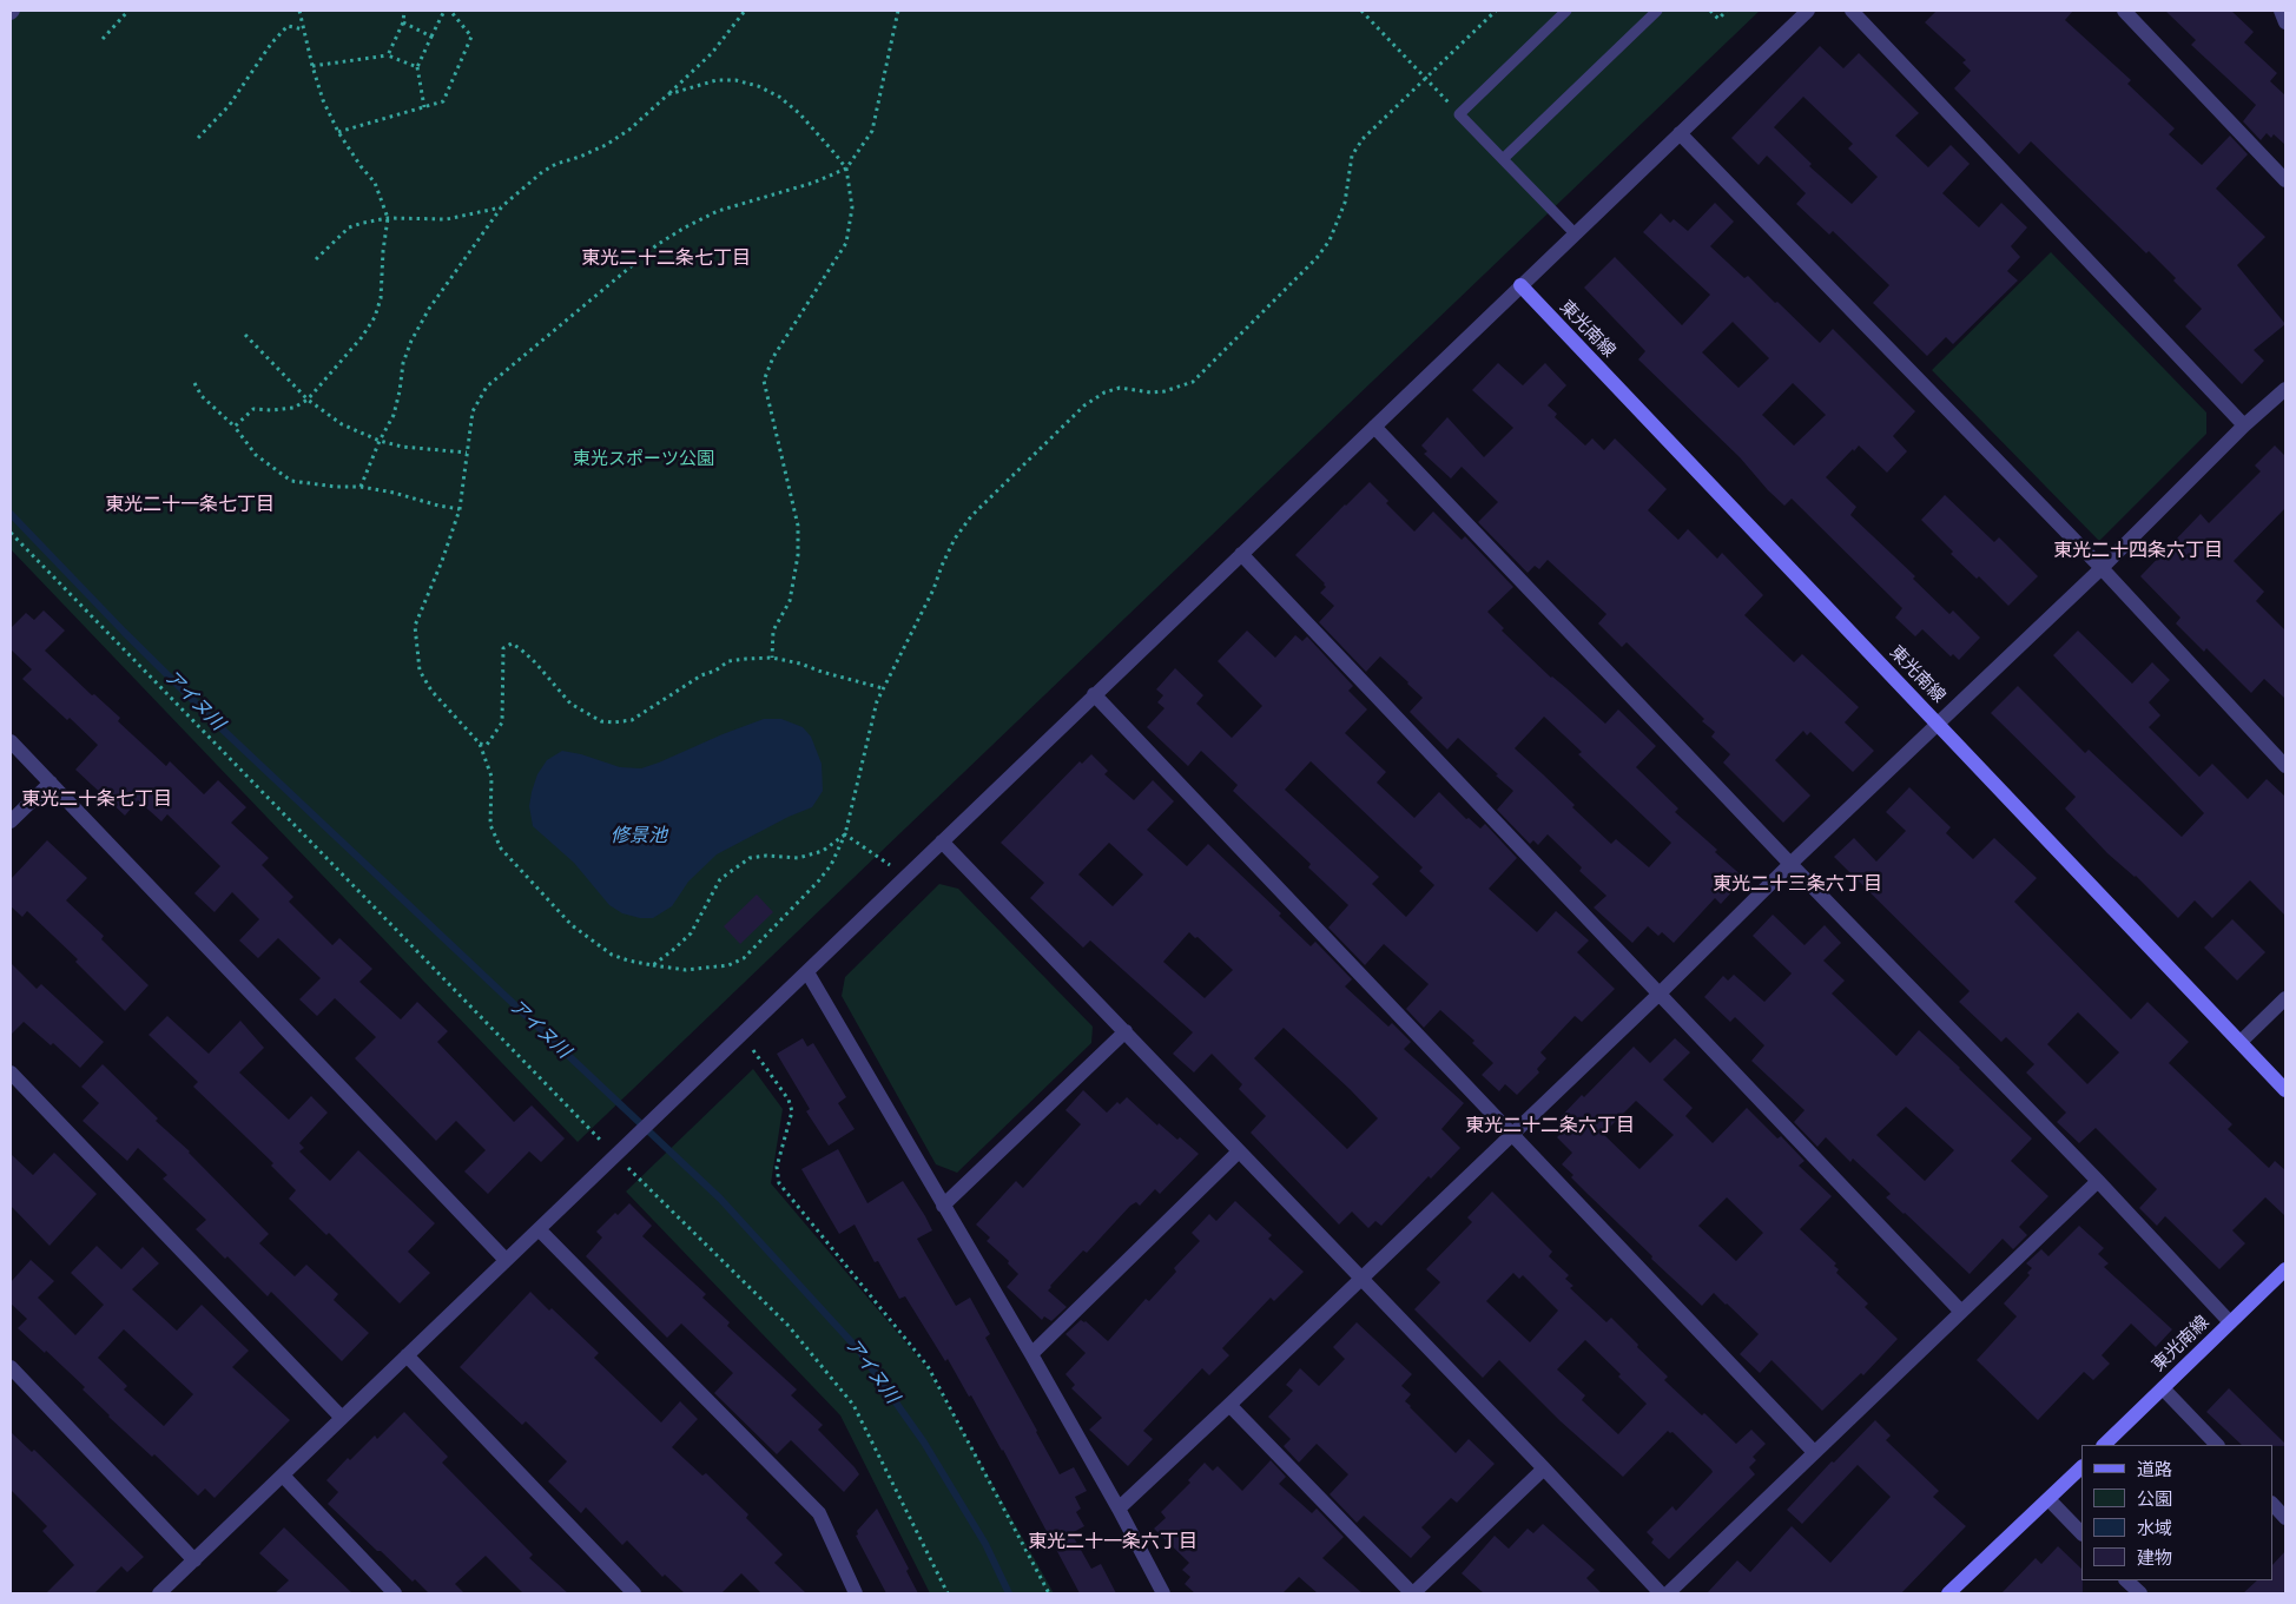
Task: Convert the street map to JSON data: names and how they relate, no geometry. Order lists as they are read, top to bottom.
{
  "streets": {
    "street": ["東光南線"]
  },
  "districts": [
    "東光二十二条七丁目",
    "東光二十一条七丁目",
    "東光二十四条六丁目",
    "東光二十条七丁目",
    "東光二十三条六丁目",
    "東光二十二条六丁目",
    "東光二十一条六丁目"
  ],
  "water": ["アイヌ川", "修景池"],
  "parks": ["東光スポーツ公園"],
  "legend": [
    "道路",
    "公園",
    "水域",
    "建物"
  ]
}
